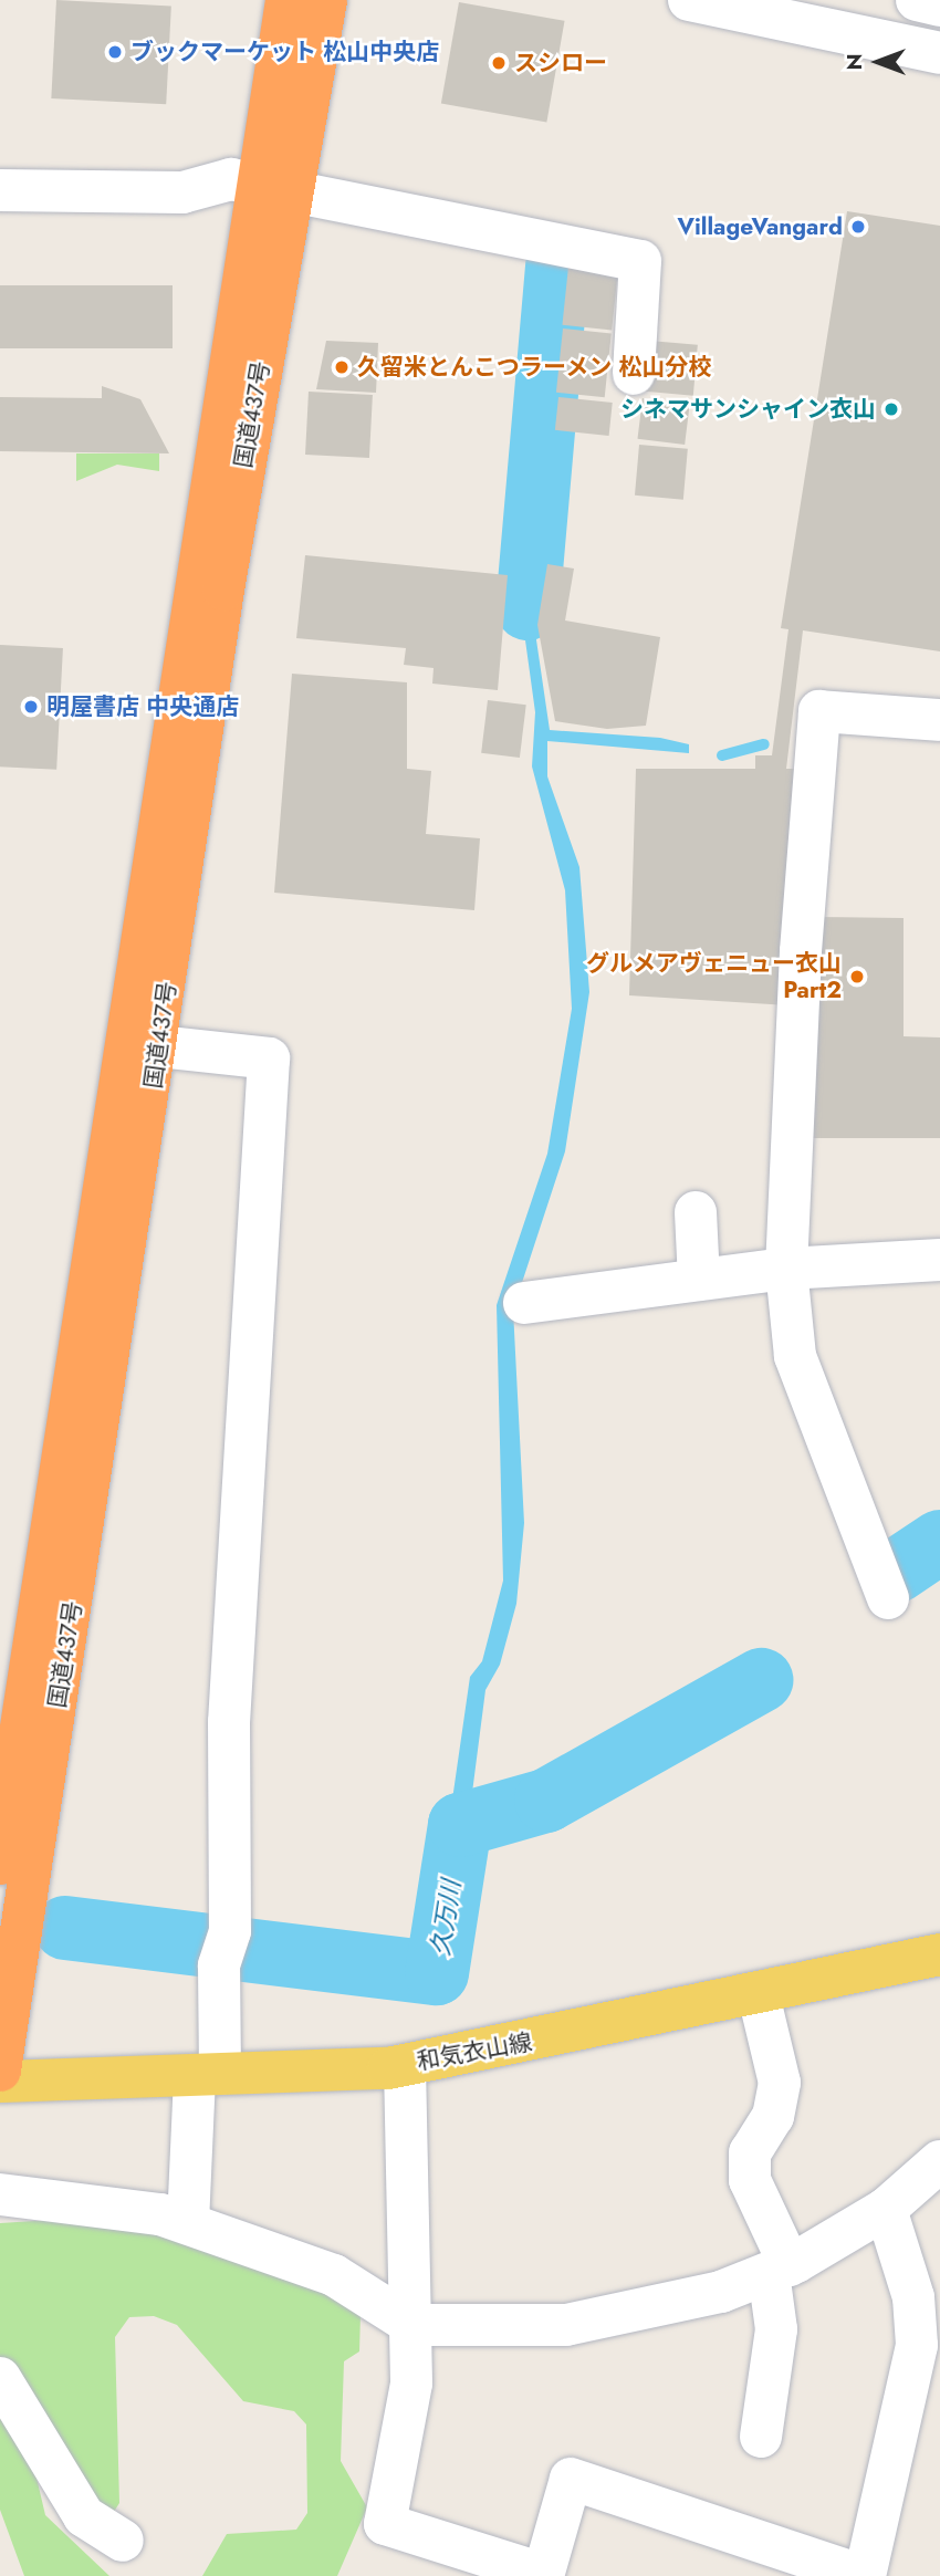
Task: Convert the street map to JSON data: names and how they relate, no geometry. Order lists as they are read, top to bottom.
{
  "streets": {
    "highway": ["国道437号"],
    "main road": ["和気衣山線"]
  },
  "water": ["久万川"],
  "places": [
    "ブックマーケット 松山中央店",
    "スシロー",
    "VillageVangard",
    "久留米とんこつラーメン 松山分校",
    "シネマサンシャイン衣山",
    "明屋書店 中央通店",
    "グルメアヴェニュー衣山 Part2"
  ],
  "north": "left"
}
